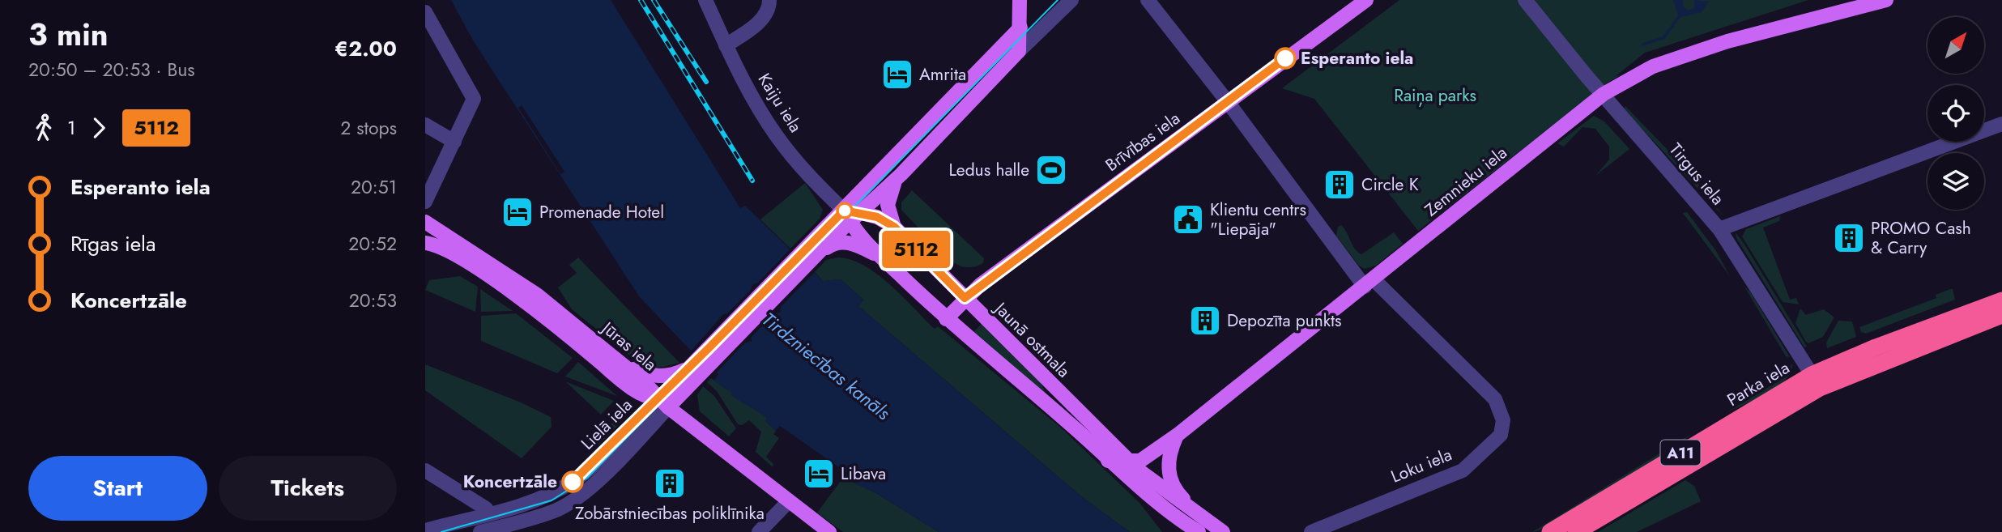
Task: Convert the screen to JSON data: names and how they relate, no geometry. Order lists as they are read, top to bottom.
{
  "streets": {
    "highway": ["Parka iela", "A11"],
    "main road": [
      "Brīvības iela",
      "Zemnieku iela",
      "Jaunā ostmala",
      "Jūras iela",
      "Lielā iela"
    ],
    "street": ["Kaiju iela", "Tirgus iela", "Loku iela"]
  },
  "crossings": [
    ["Kaiju iela", "Jaunā ostmala"],
    ["Brīvības iela", "Jaunā ostmala"],
    ["Tirgus iela", "Zemnieku iela"],
    ["Tirgus iela", "Parka iela"],
    ["Zemnieku iela", "Jaunā ostmala"],
    ["Zemnieku iela", "Loku iela"],
    ["Jūras iela", "Lielā iela"]
  ],
  "water": ["Tirdzniecības kanāls"],
  "parks": ["Raiņa parks"],
  "places": {
    "other": ["Esperanto iela", "Koncertzāle"],
    "hotel": ["Amrita", "Promenade Hotel", "Libava"],
    "sports": ["Ledus halle"],
    "building": [
      "Circle K",
      "PROMO Cash & Carry",
      "Depozīta punkts",
      "Zobārstniecības poliklīnika"
    ],
    "public building": ["Klientu centrs \"Liepāja\""]
  },
  "lines": ["bus line 5112"],
  "north": "top right",
  "page": {
    "heading": ["3 min", "20:50 – 20:53 · Bus", "€2.00"],
    "on_map": "5112",
    "legs": ["1", "5112", "2 stops"],
    "list": [
      {
        "name": "Esperanto iela",
        "value": "20:51"
      },
      {
        "name": "Rīgas iela",
        "value": "20:52"
      },
      {
        "name": "Koncertzāle",
        "value": "20:53"
      }
    ],
    "buttons": ["Start", "Tickets"]
  }
}
